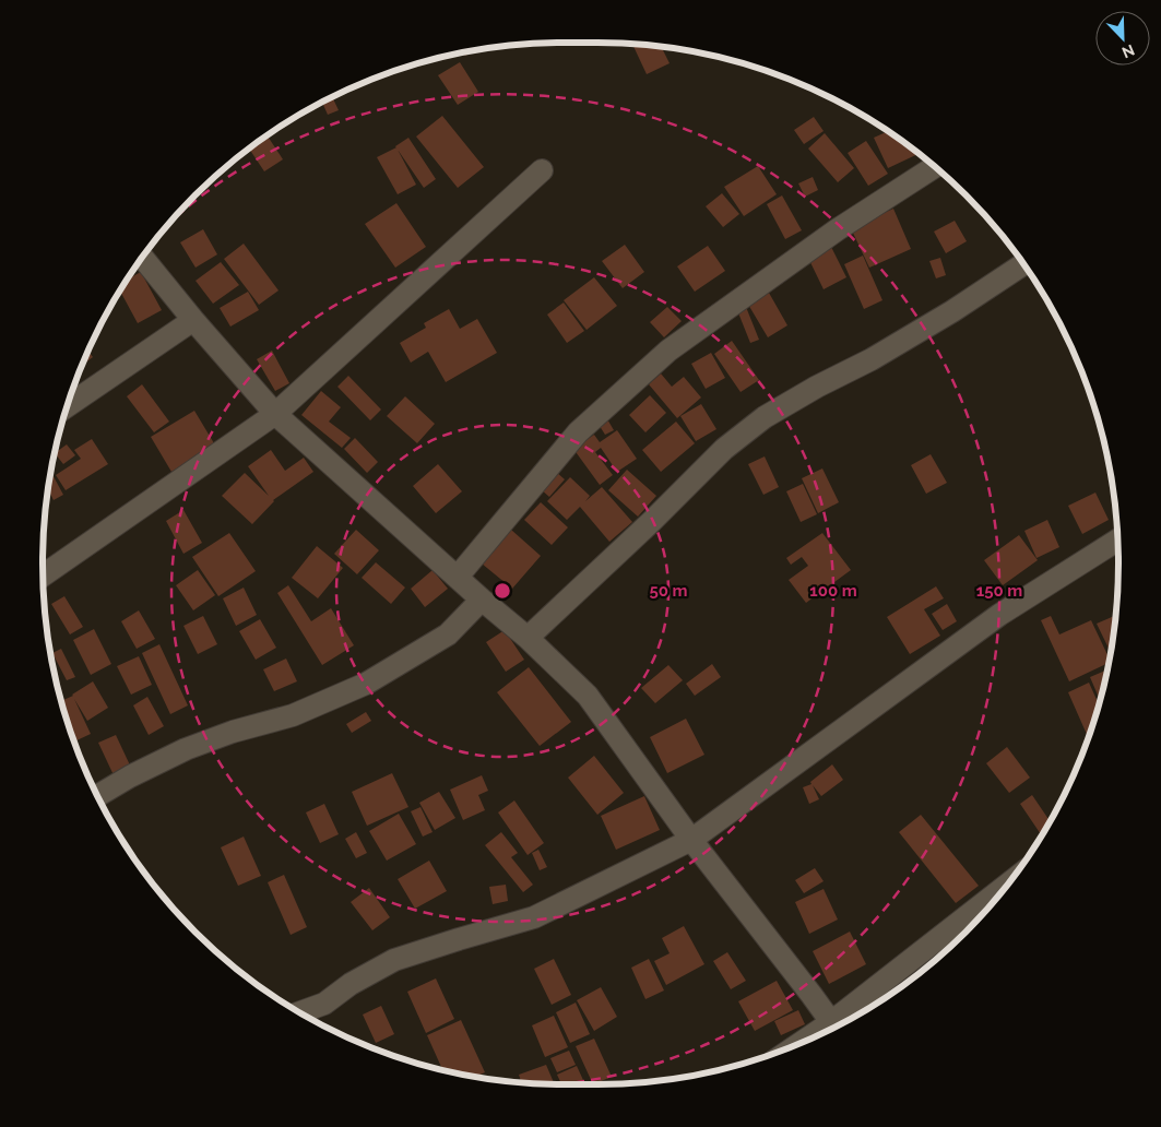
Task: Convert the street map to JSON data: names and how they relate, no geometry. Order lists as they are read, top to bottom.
{
  "north": "bottom right",
  "rings": ["50 m", "100 m", "150 m"]
}
